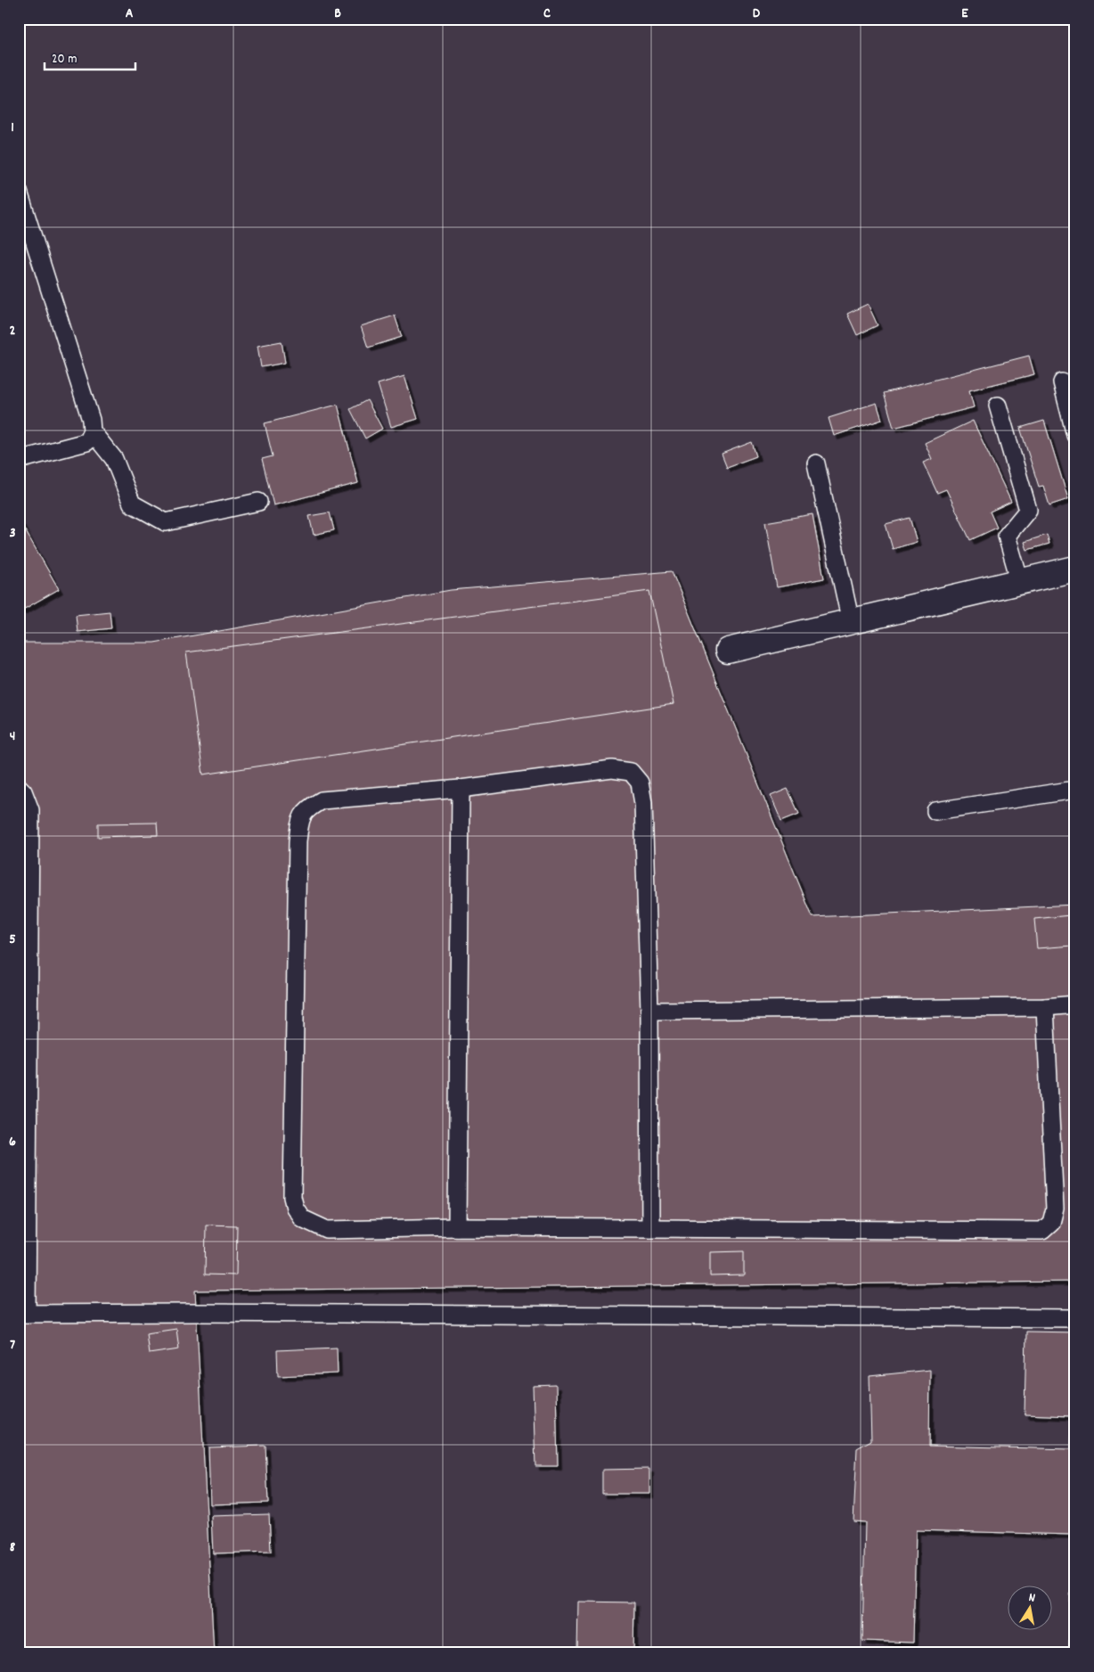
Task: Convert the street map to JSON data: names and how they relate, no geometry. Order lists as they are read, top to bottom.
{
  "scale_bar": "20 m",
  "north": "top",
  "grid": {
    "columns": [
      "A",
      "B",
      "C",
      "D",
      "E"
    ],
    "rows": [
      "1",
      "2",
      "3",
      "4",
      "5",
      "6",
      "7",
      "8"
    ]
  }
}
